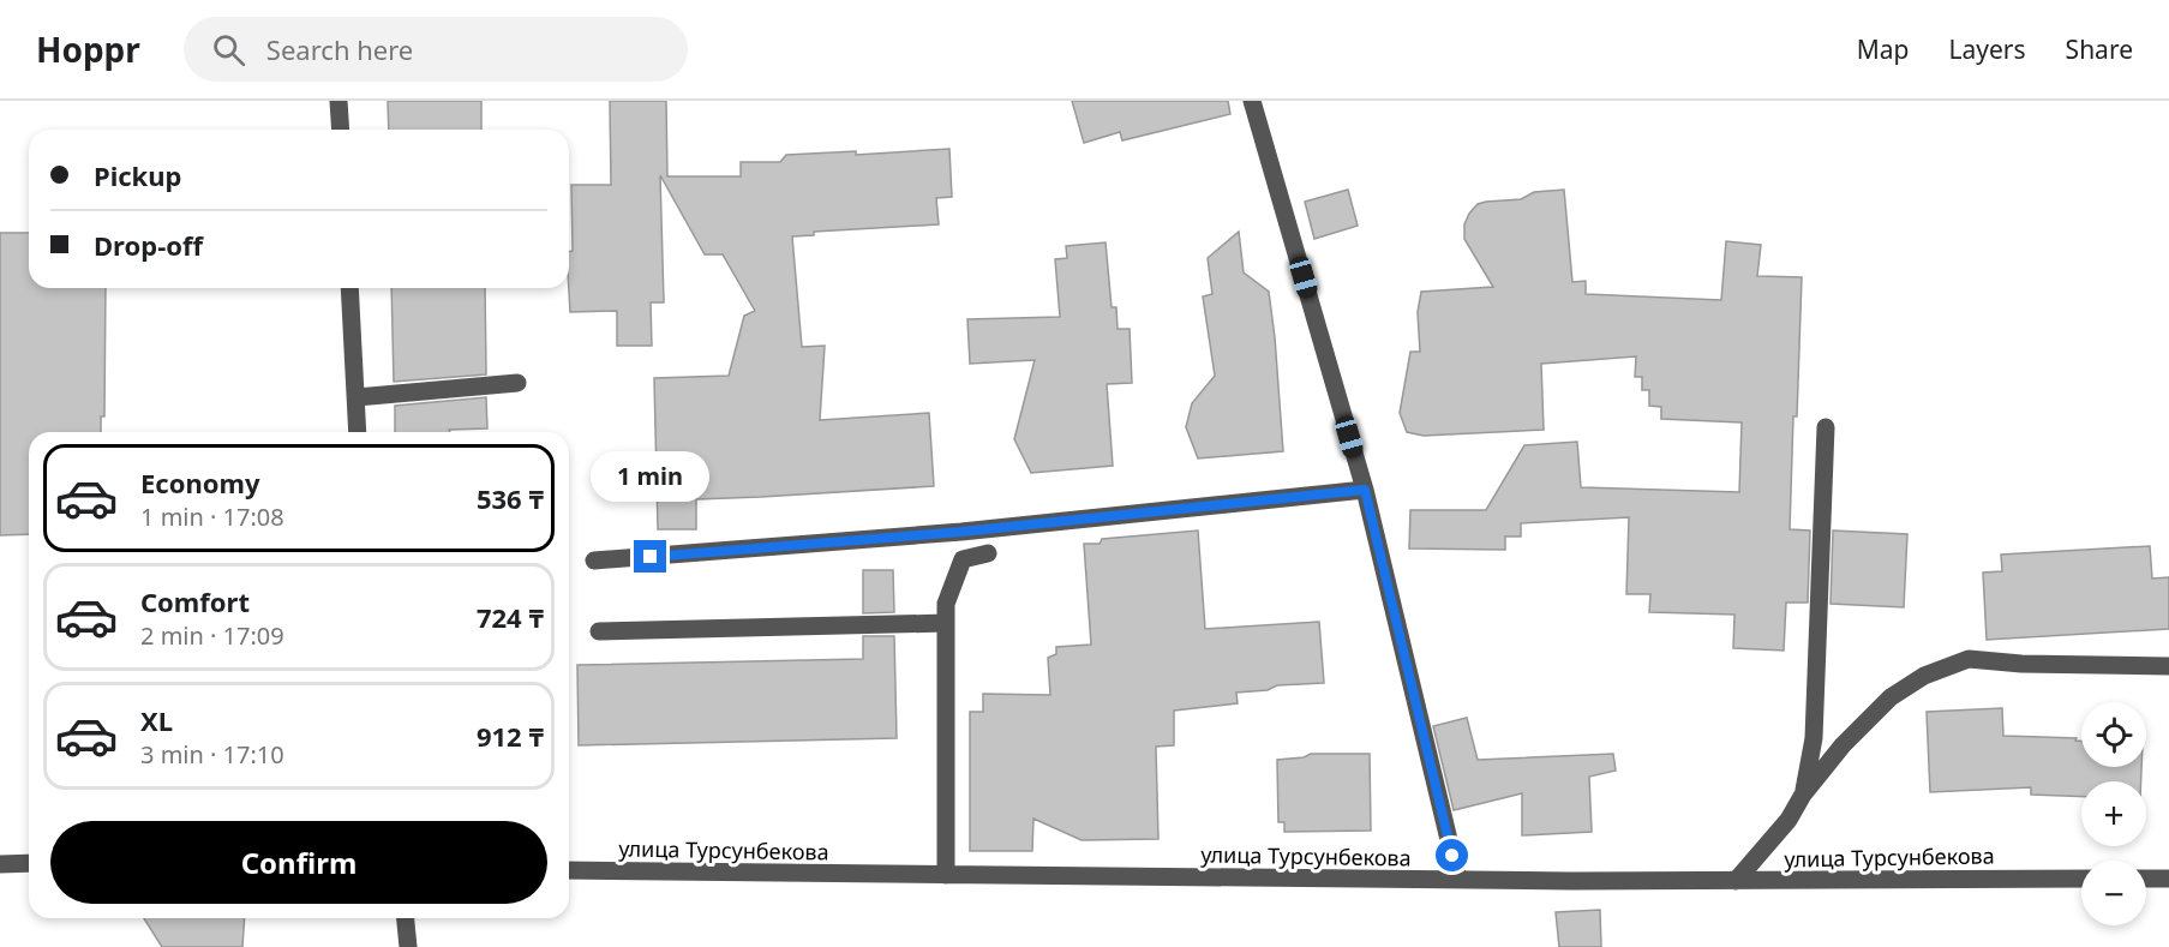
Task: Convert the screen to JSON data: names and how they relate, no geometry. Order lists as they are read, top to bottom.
{
  "streets": {
    "street": ["улица Турсунбекова"]
  },
  "page": {
    "header": "Hoppr",
    "search": "Search here",
    "nav": ["Map", "Layers", "Share"],
    "banner": ["Pickup", "Drop-off"],
    "list": [
      {
        "name": "Economy",
        "note": "1 min · 17:08",
        "value": "536 ₸"
      },
      {
        "name": "Comfort",
        "note": "2 min · 17:09",
        "value": "724 ₸"
      },
      {
        "name": "XL",
        "note": "3 min · 17:10",
        "value": "912 ₸"
      }
    ],
    "bubble": "1 min",
    "map_buttons": ["+", "−"],
    "buttons": "Confirm"
  }
}
